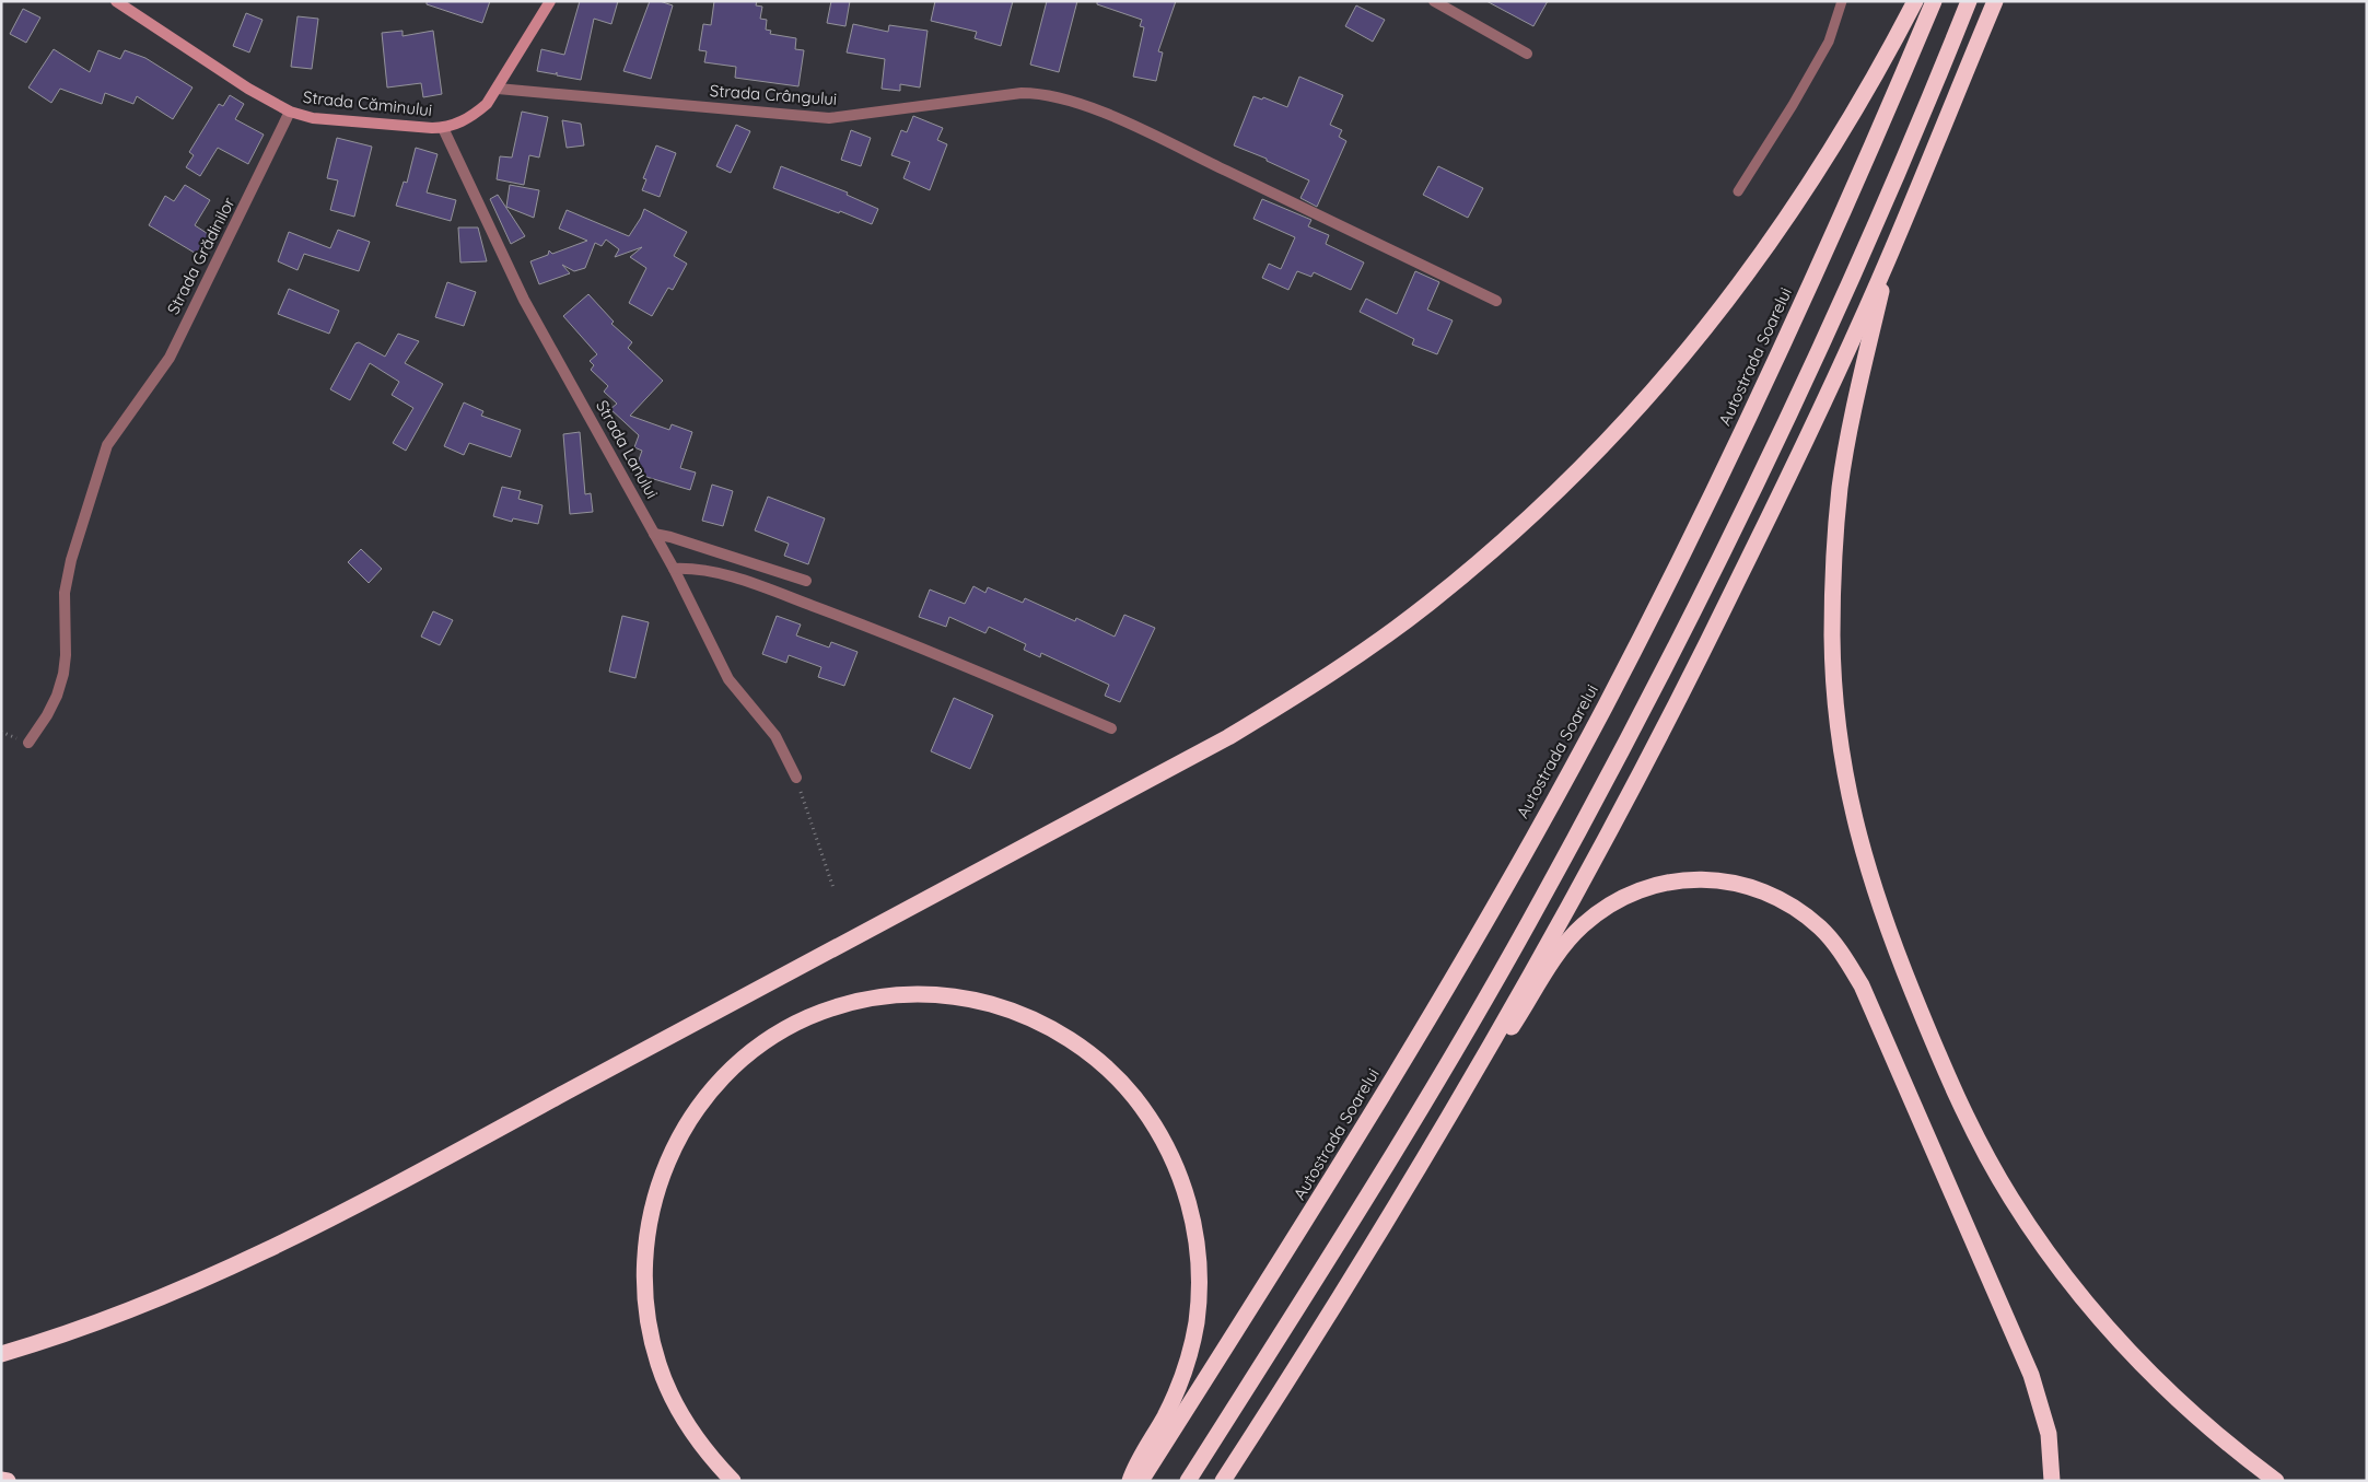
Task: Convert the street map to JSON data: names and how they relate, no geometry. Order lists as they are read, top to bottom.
{
  "streets": {
    "highway": ["Autostrada Soarelui"],
    "street": [
      "Strada Crângului",
      "Strada Căminului",
      "Strada Grădinilor",
      "Strada Lanului"
    ]
  },
  "crossings": [
    ["Strada Crângului", "Strada Căminului"],
    ["Strada Căminului", "Strada Grădinilor"],
    ["Strada Căminului", "Strada Lanului"]
  ]
}
